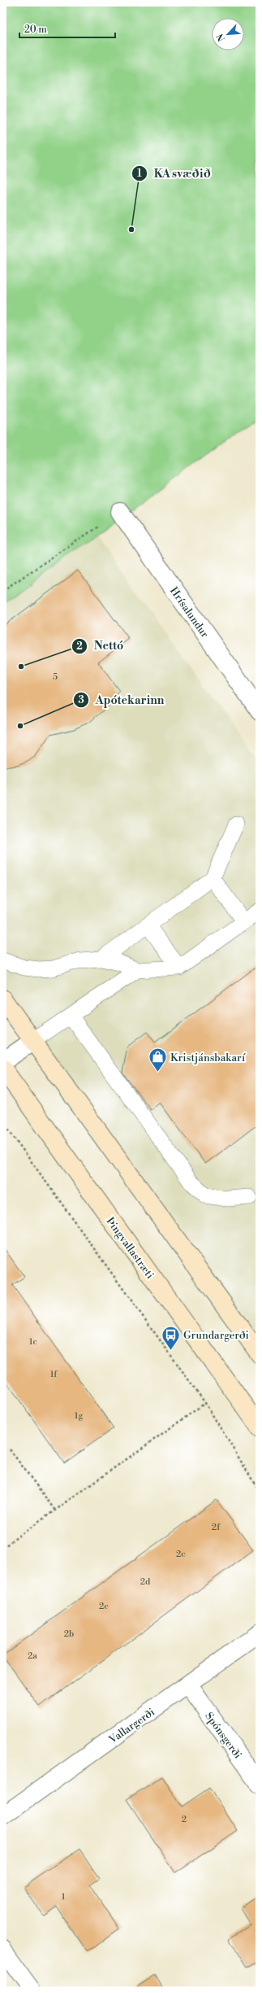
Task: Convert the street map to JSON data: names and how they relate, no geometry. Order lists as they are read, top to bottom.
{
  "streets": {
    "main road": ["Þingvallastræti"],
    "street": ["Hrísalundur", "Vallargerði", "Spónsgerði"]
  },
  "crossings": [
    ["Vallargerði", "Spónsgerði"]
  ],
  "places": {
    "other": ["KA svæðið", "Nettó", "Apótekarinn"],
    "shop": ["Kristjánsbakarí"],
    "bus stop": ["Grundargerði"]
  },
  "house_numbers": [
    "5",
    "1e",
    "1f",
    "1g",
    "2f",
    "2e",
    "2d",
    "2c",
    "2b",
    "2a",
    "2",
    "1"
  ],
  "scale_bar": "20 m",
  "north": "bottom left"
}
